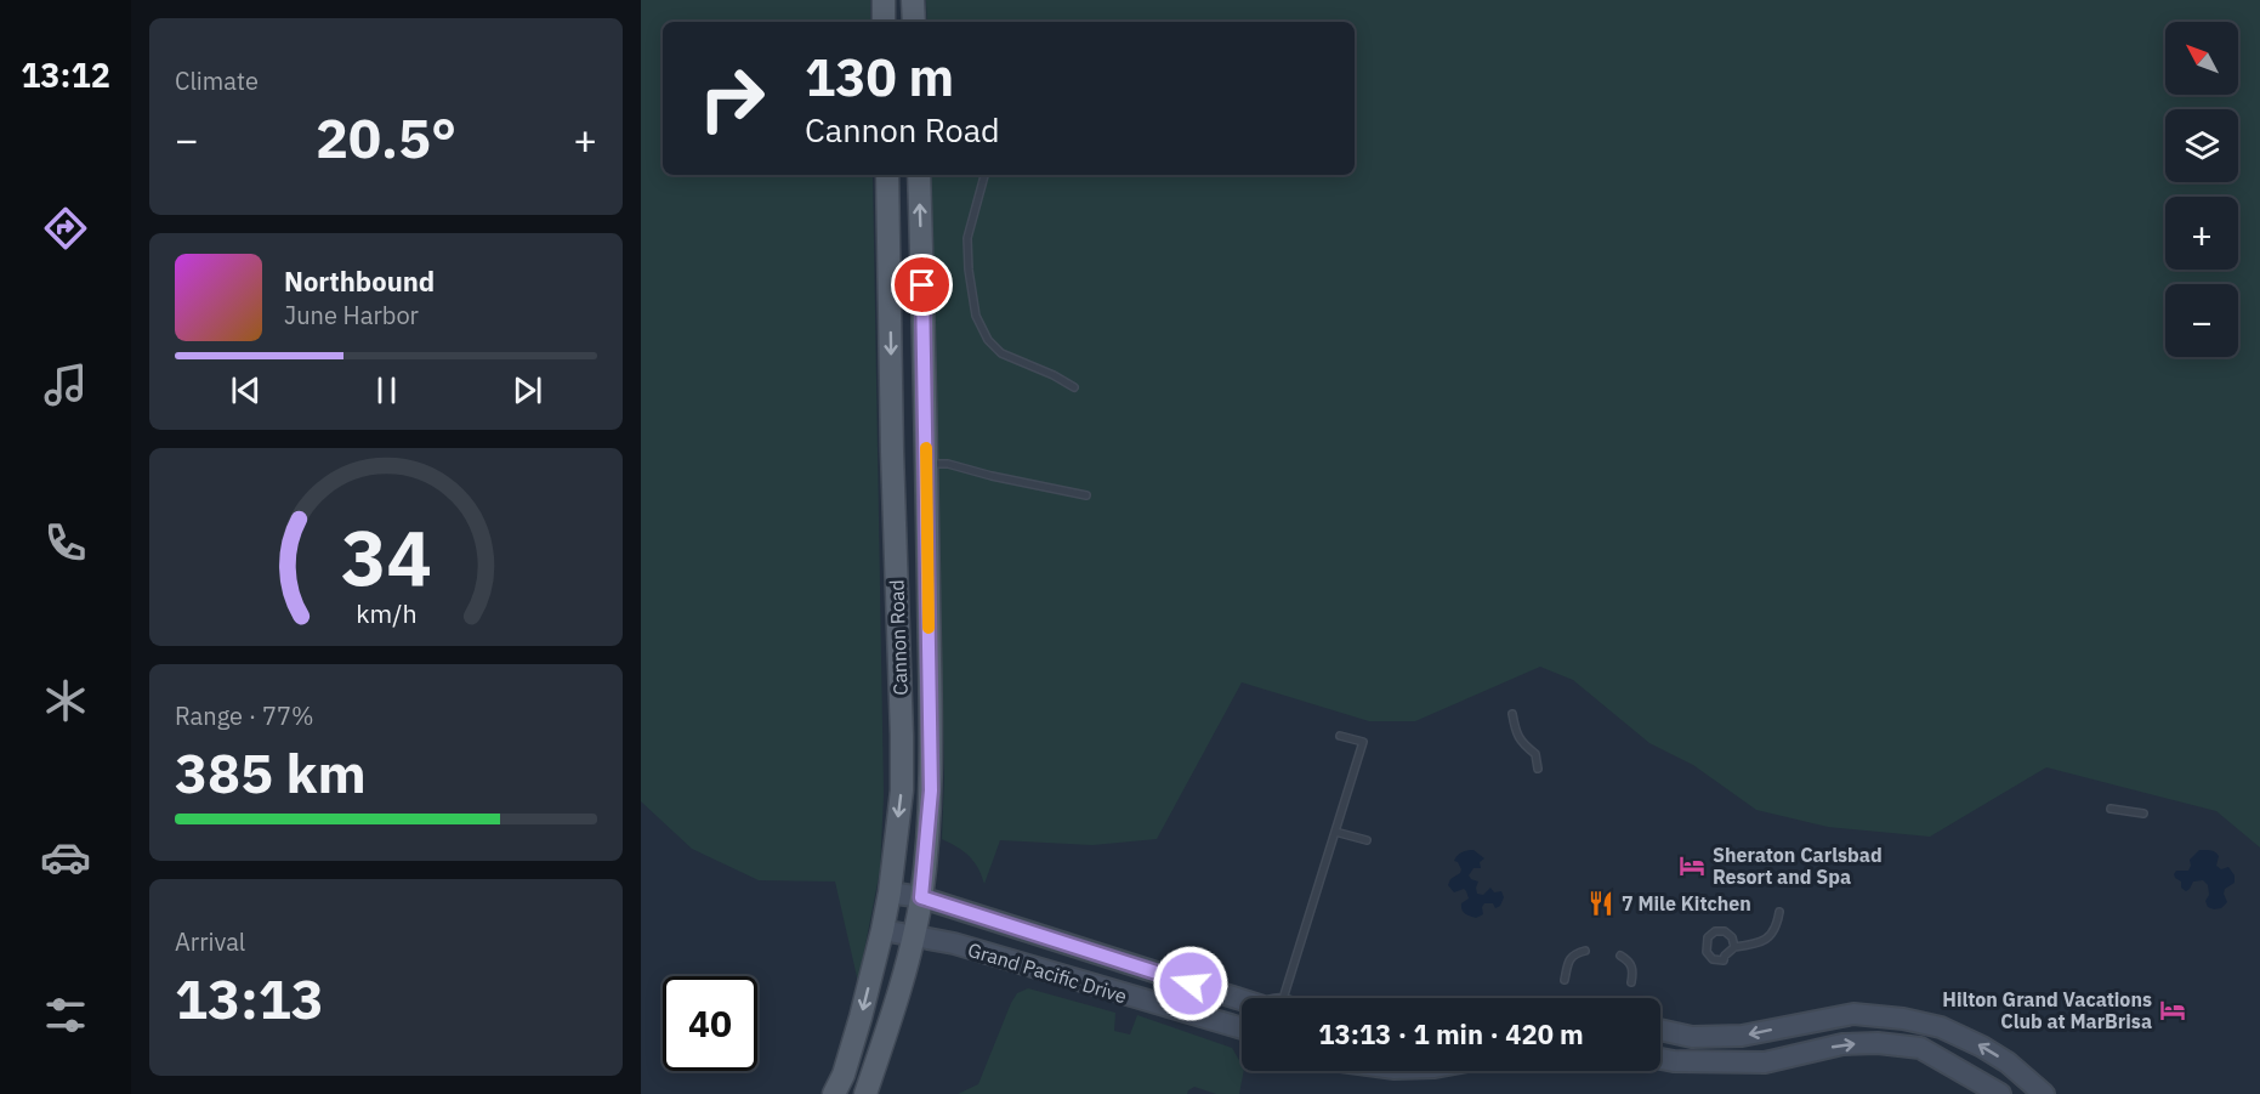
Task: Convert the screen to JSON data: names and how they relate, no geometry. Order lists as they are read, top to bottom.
{
  "streets": {
    "main road": ["Cannon Road"],
    "street": ["Grand Pacific Drive"]
  },
  "crossings": [
    ["Cannon Road", "Grand Pacific Drive"]
  ],
  "places": {
    "hotel": ["Sheraton Carlsbad Resort and Spa", "Hilton Grand Vacations Club at MarBrisa"],
    "restaurant": ["7 Mile Kitchen"]
  },
  "north": "top left",
  "page": {
    "tabs": "13:12",
    "tile": [
      "Climate",
      ["Range · 77%", "385 km"],
      ["Arrival", "13:13"]
    ],
    "map_buttons": ["+", "−"],
    "turn": ["130 m", "Cannon Road"],
    "heat": ["−", "20.5°", "+"],
    "song": ["Northbound", "June Harbor"],
    "limit": "40",
    "trip": "13:13 · 1 min · 420 m",
    "gauge": ["34", "km/h"]
  }
}
